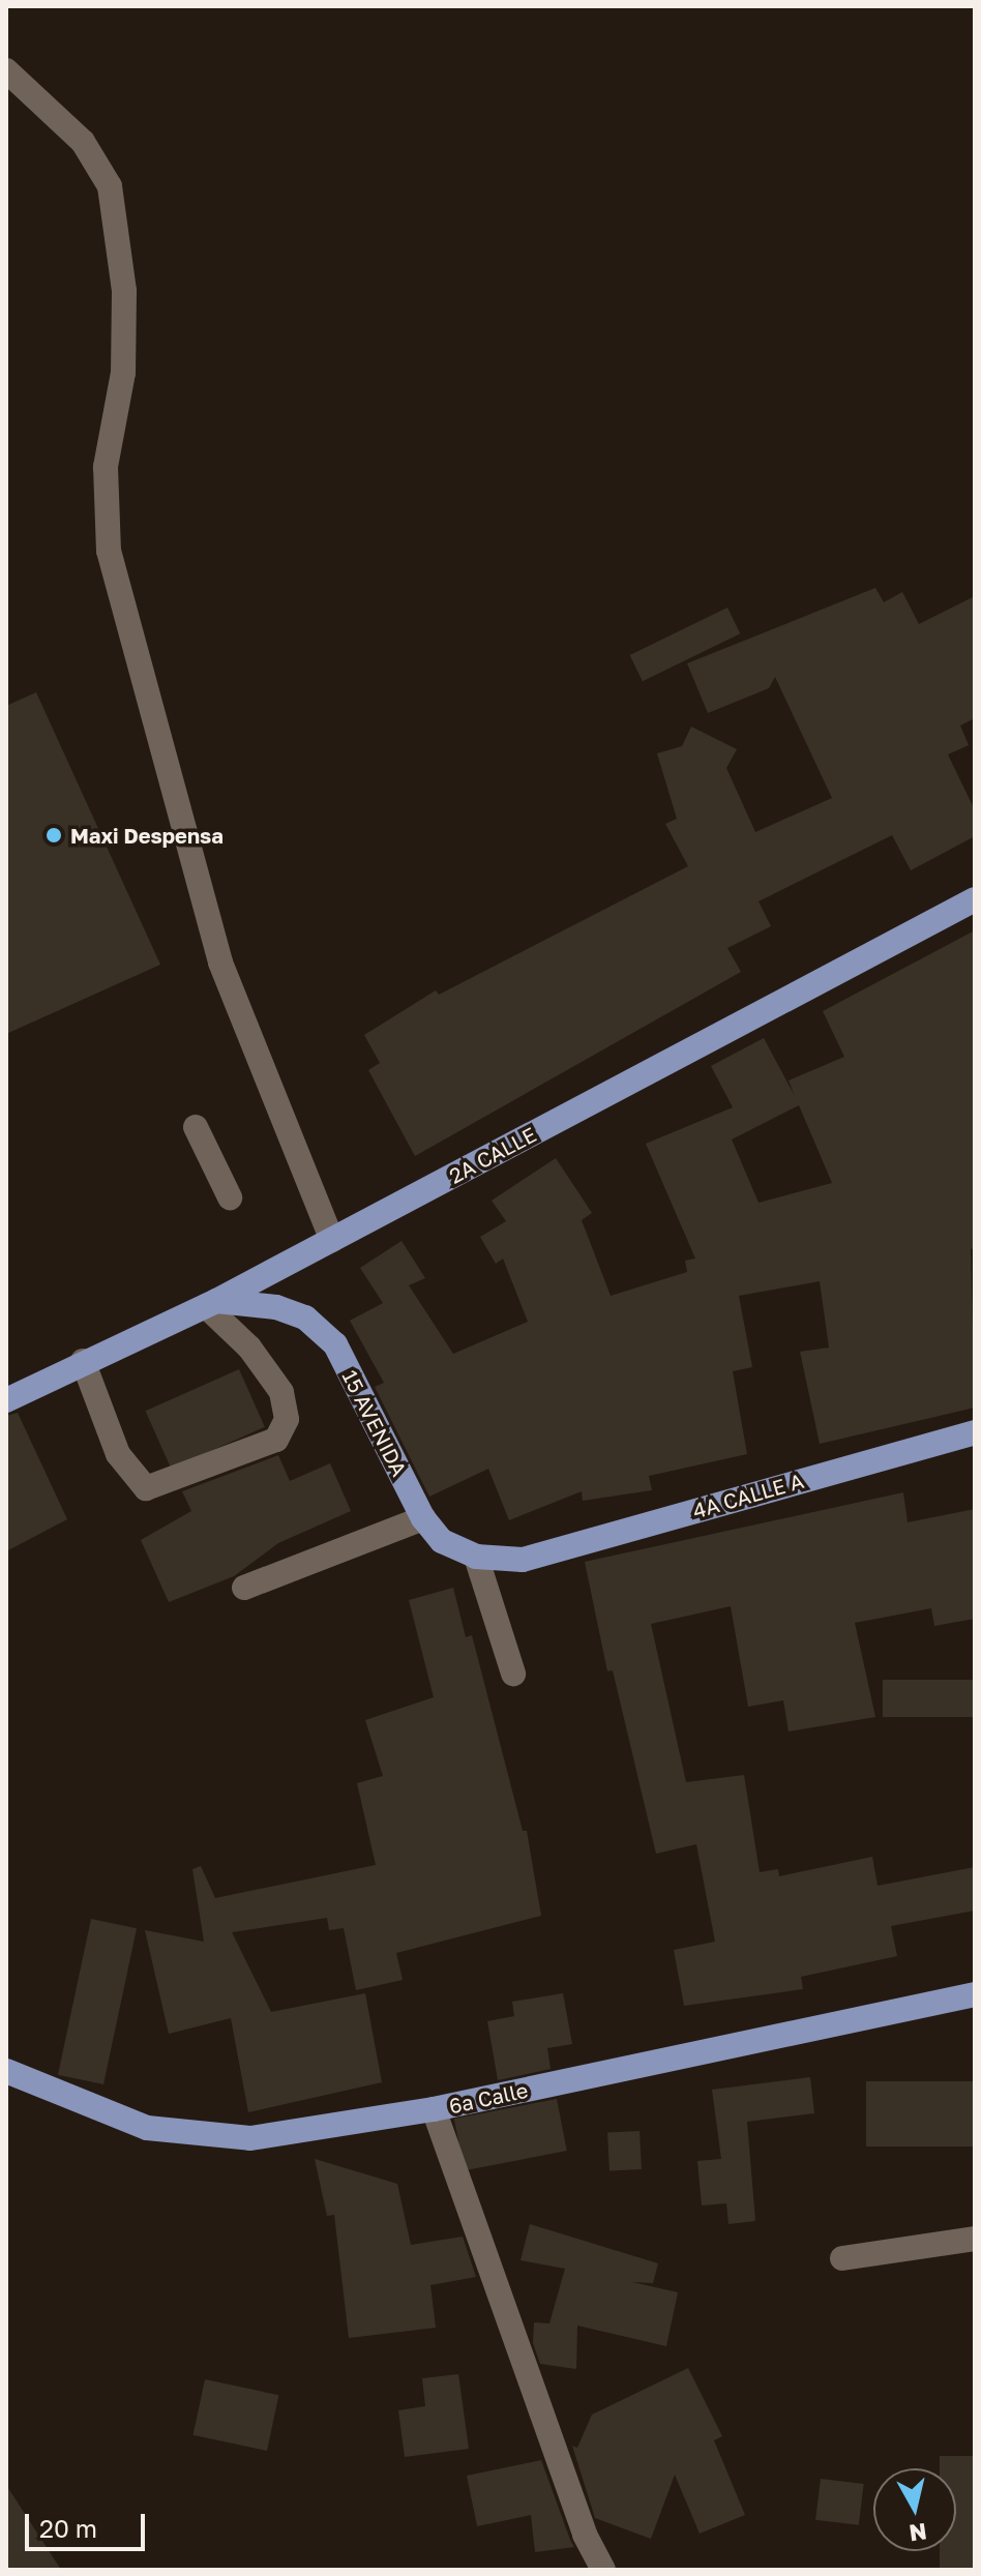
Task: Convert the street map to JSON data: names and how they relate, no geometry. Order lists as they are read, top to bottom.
{
  "streets": {
    "main road": [
      "2A CALLE",
      "15 AVENIDA",
      "4A CALLE A",
      "6ª Calle"
    ]
  },
  "crossings": [
    ["2A CALLE", "15 AVENIDA"],
    ["15 AVENIDA", "4A CALLE A"]
  ],
  "places": ["Maxi Despensa"],
  "scale_bar": "20 m",
  "north": "bottom"
}
